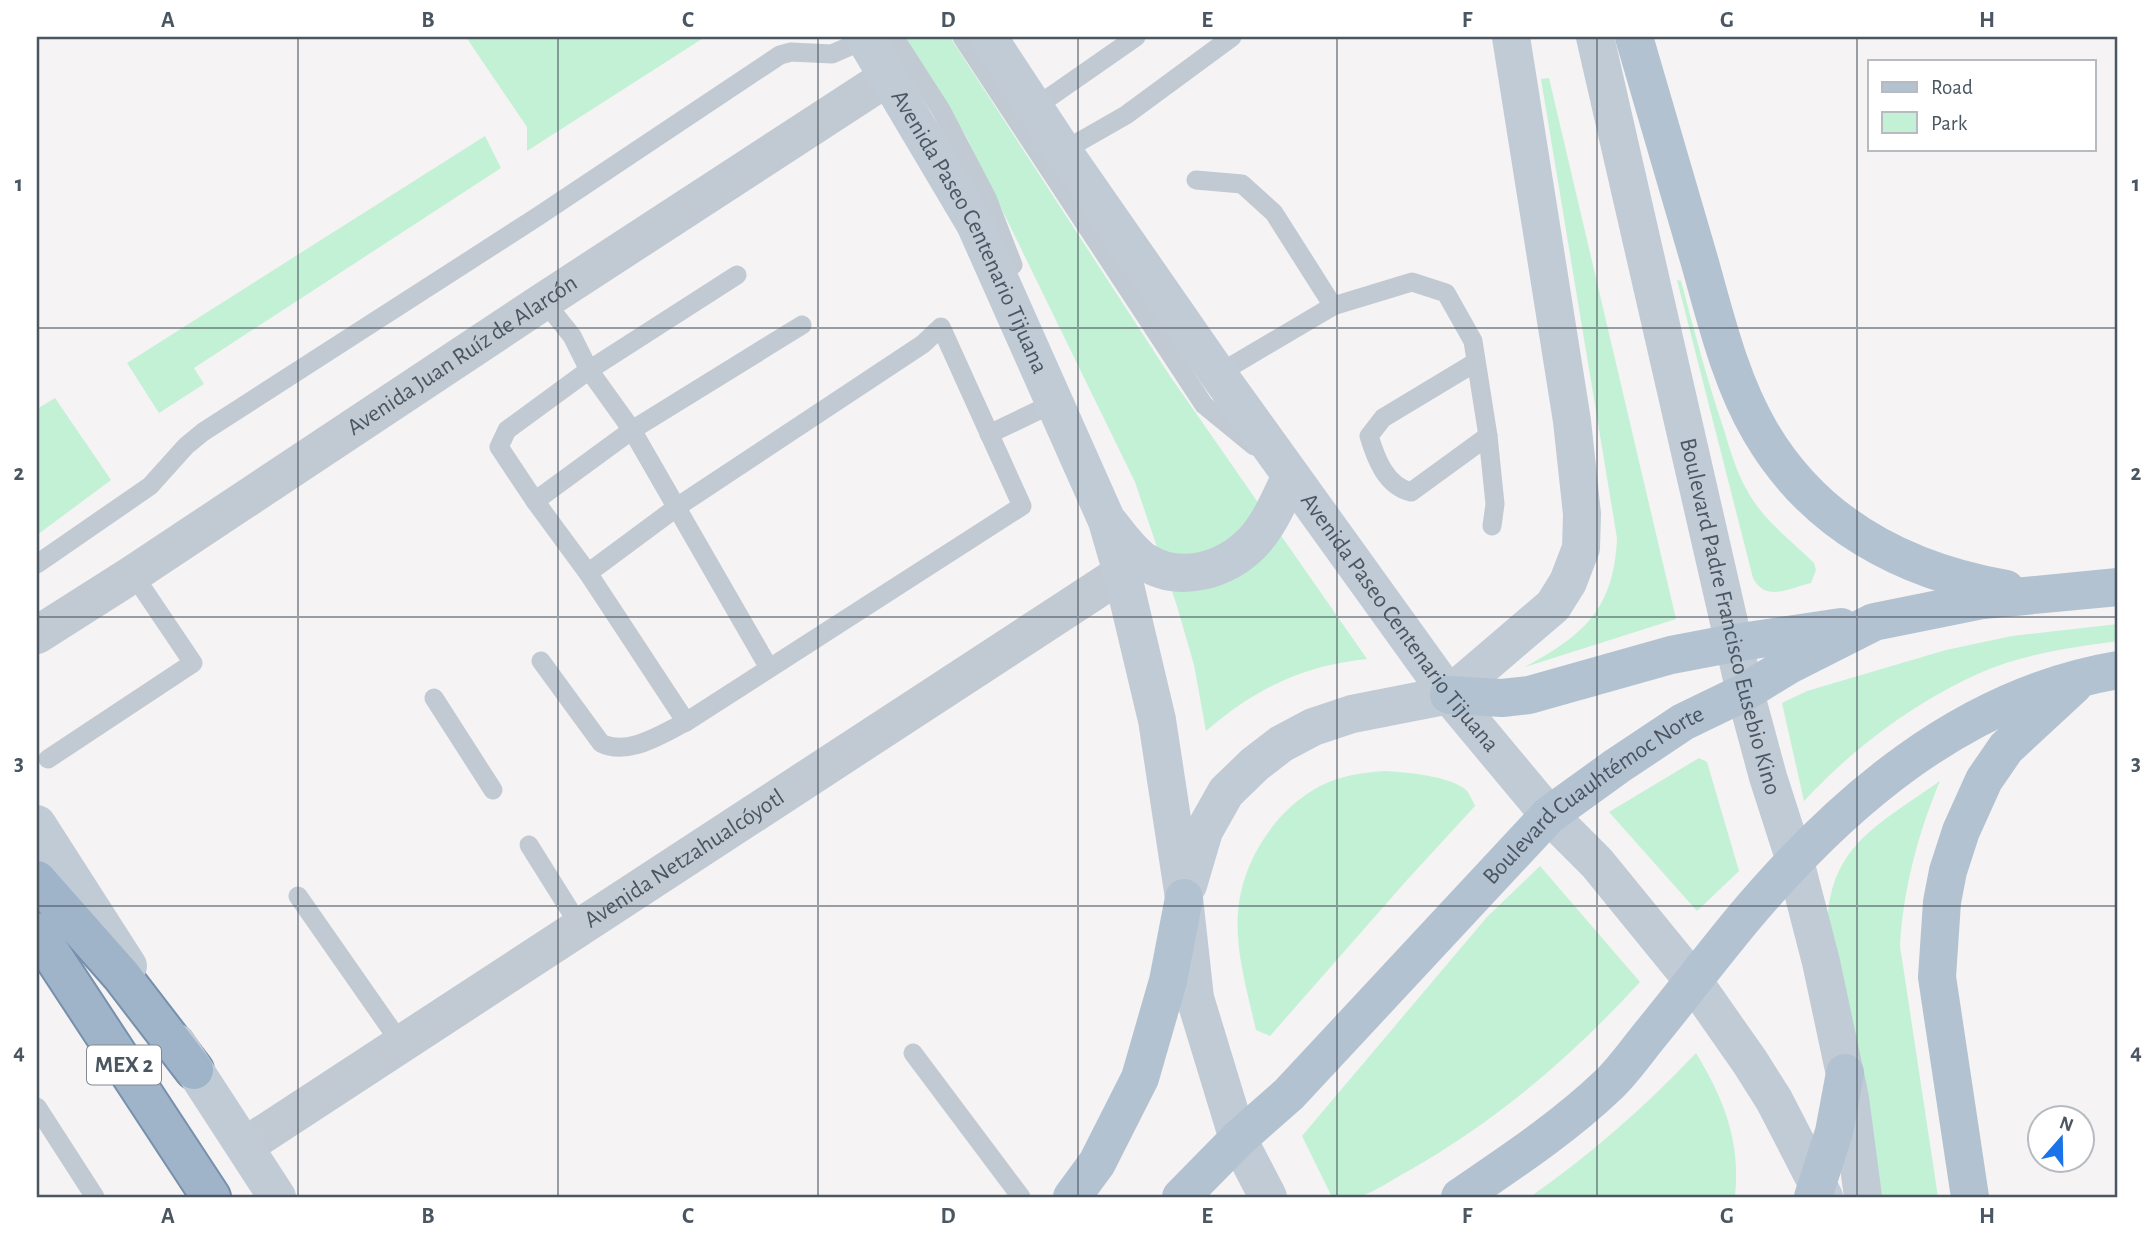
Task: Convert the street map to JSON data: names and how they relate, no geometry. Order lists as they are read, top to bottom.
{
  "streets": {
    "highway": ["MEX 2"],
    "main road": ["Avenida Paseo Centenario Tijuana", "Boulevard Padre Francisco Eusebio Kino", "Boulevard Cuauhtémoc Norte"],
    "street": ["Avenida Juan Ruíz de Alarcón", "Avenida Netzahualcóyotl"]
  },
  "crossings": [
    ["Avenida Paseo Centenario Tijuana", "Avenida Juan Ruíz de Alarcón"],
    ["Avenida Paseo Centenario Tijuana", "Boulevard Cuauhtémoc Norte"],
    ["Avenida Paseo Centenario Tijuana", "Avenida Netzahualcóyotl"],
    ["Boulevard Padre Francisco Eusebio Kino", "Boulevard Cuauhtémoc Norte"]
  ],
  "legend": ["Road", "Park"],
  "north": "top",
  "grid": {
    "columns": [
      "A",
      "B",
      "C",
      "D",
      "E",
      "F",
      "G",
      "H"
    ],
    "rows": [
      "1",
      "2",
      "3",
      "4"
    ]
  }
}
